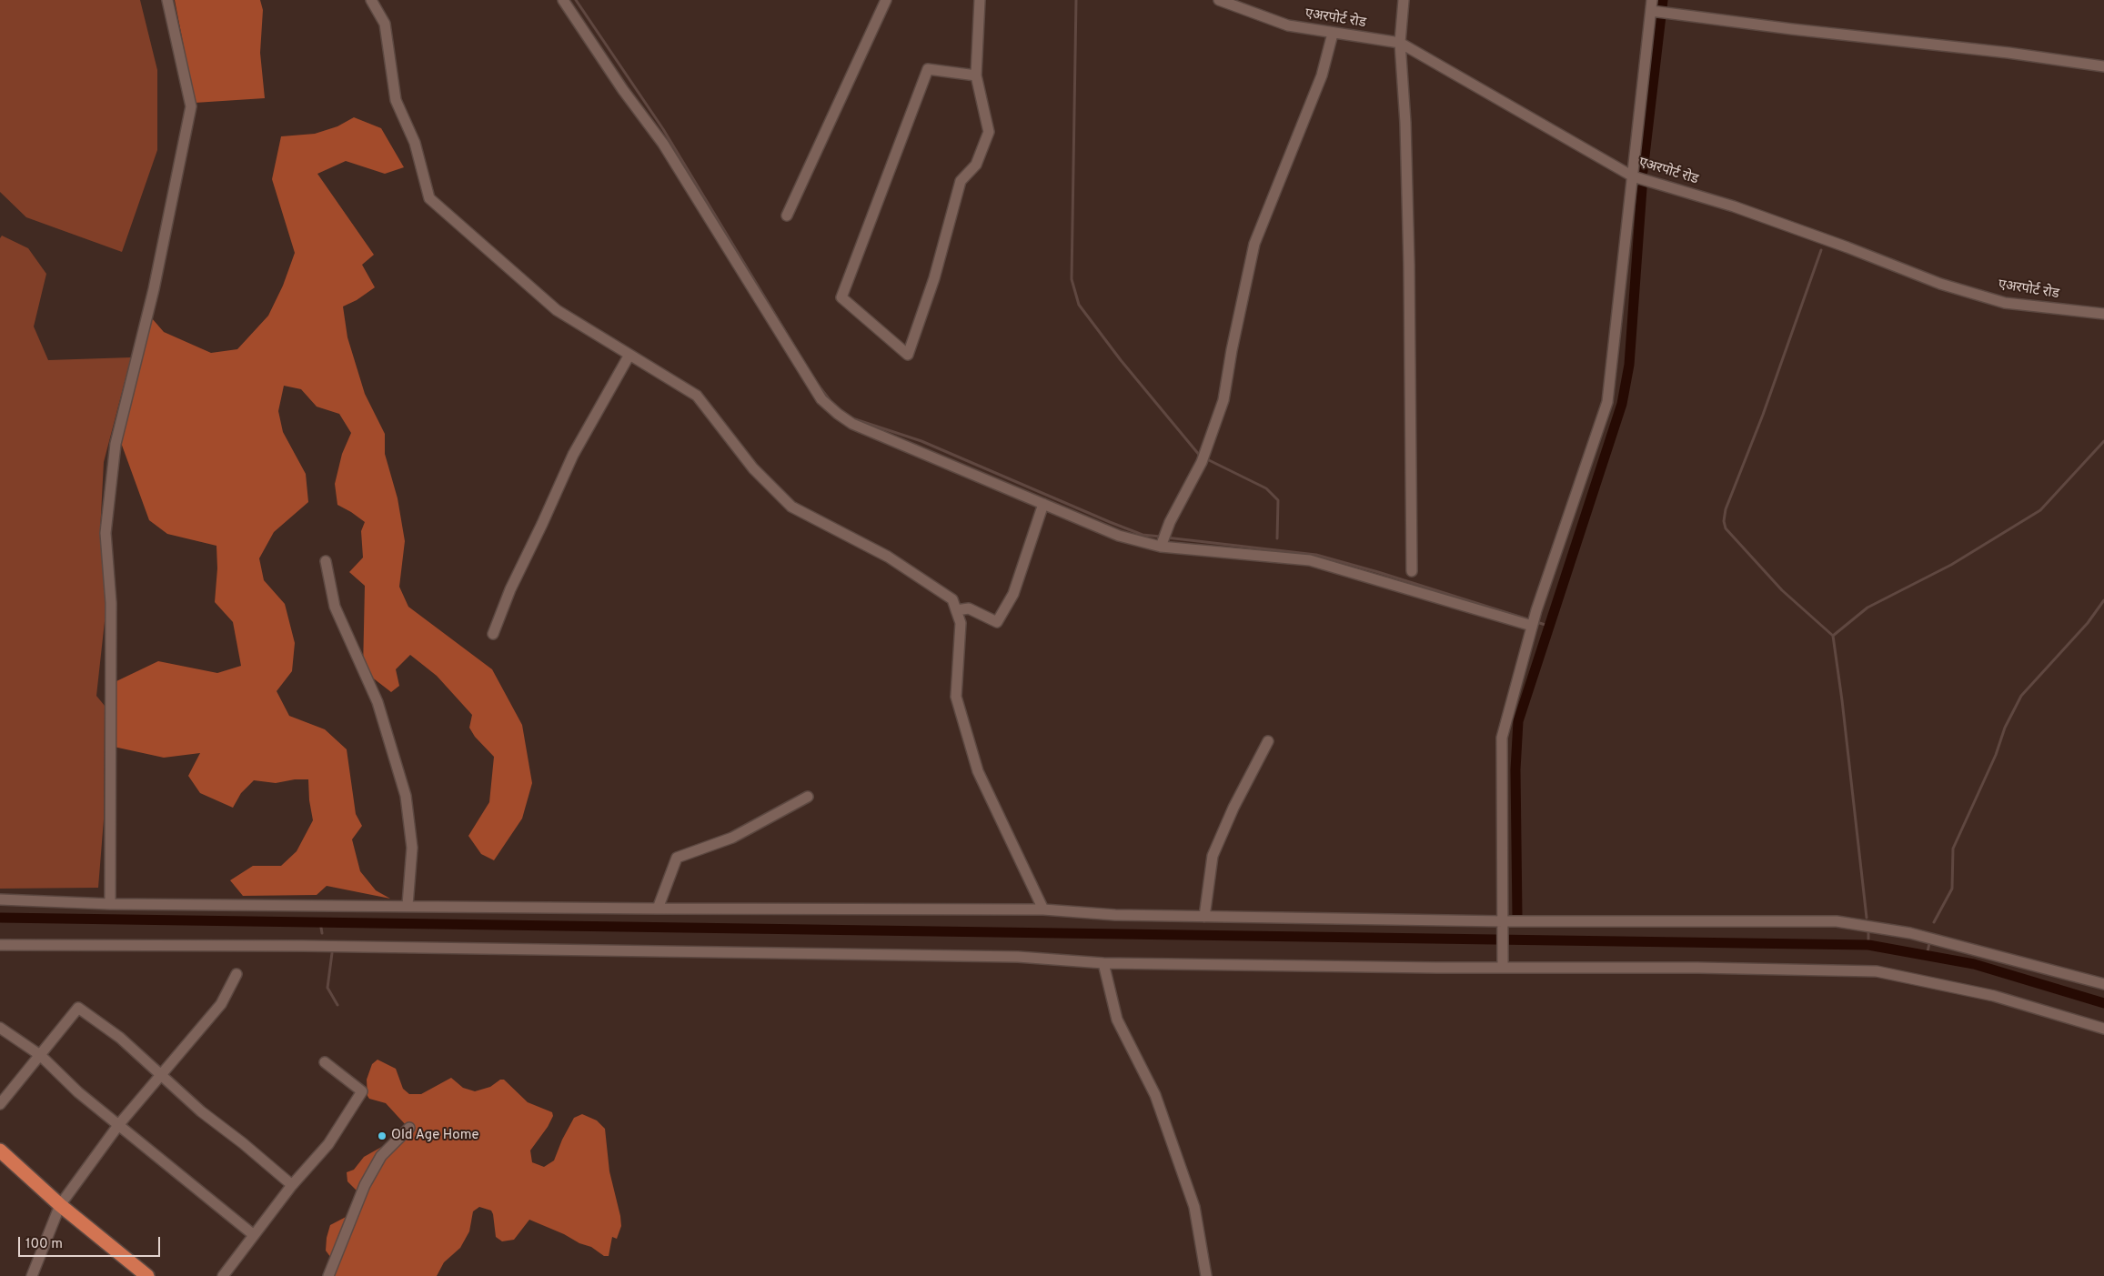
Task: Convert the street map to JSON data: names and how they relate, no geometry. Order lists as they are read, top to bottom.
{
  "streets": {
    "street": ["एअरपोर्ट रोड"]
  },
  "places": ["Old Age Home"],
  "scale_bar": "100 m"
}
